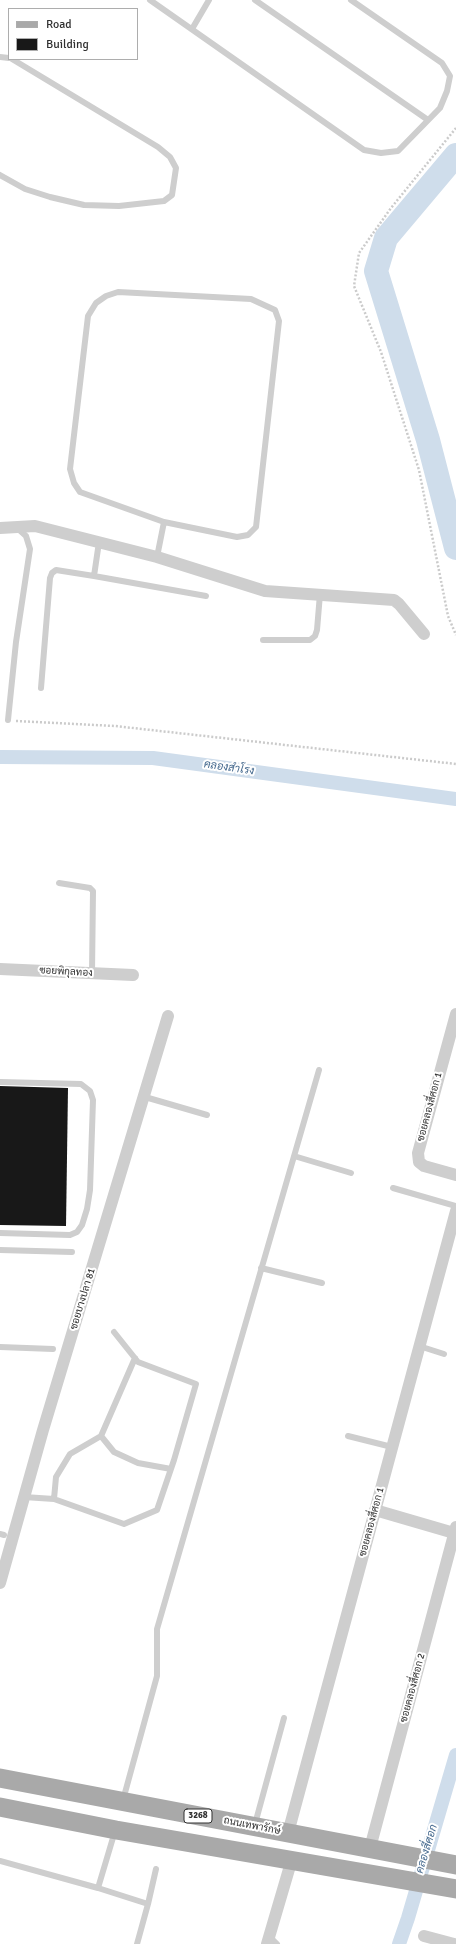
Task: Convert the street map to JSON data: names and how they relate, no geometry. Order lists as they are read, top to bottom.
{
  "streets": {
    "main road": ["3268", "ถนนเทพารักษ์"],
    "street": [
      "ซอยพิกุลทอง",
      "ซอยคลองสี่ศอก 1",
      "ซอยบางปลา 81",
      "ซอยคลองสี่ศอก 2"
    ]
  },
  "crossings": [
    ["ซอยคลองสี่ศอก 1", "ถนนเทพารักษ์"],
    ["ซอยคลองสี่ศอก 2", "ถนนเทพารักษ์"]
  ],
  "water": ["คลองสำโรง", "คลองสี่ศอก"],
  "legend": ["Road", "Building"]
}
